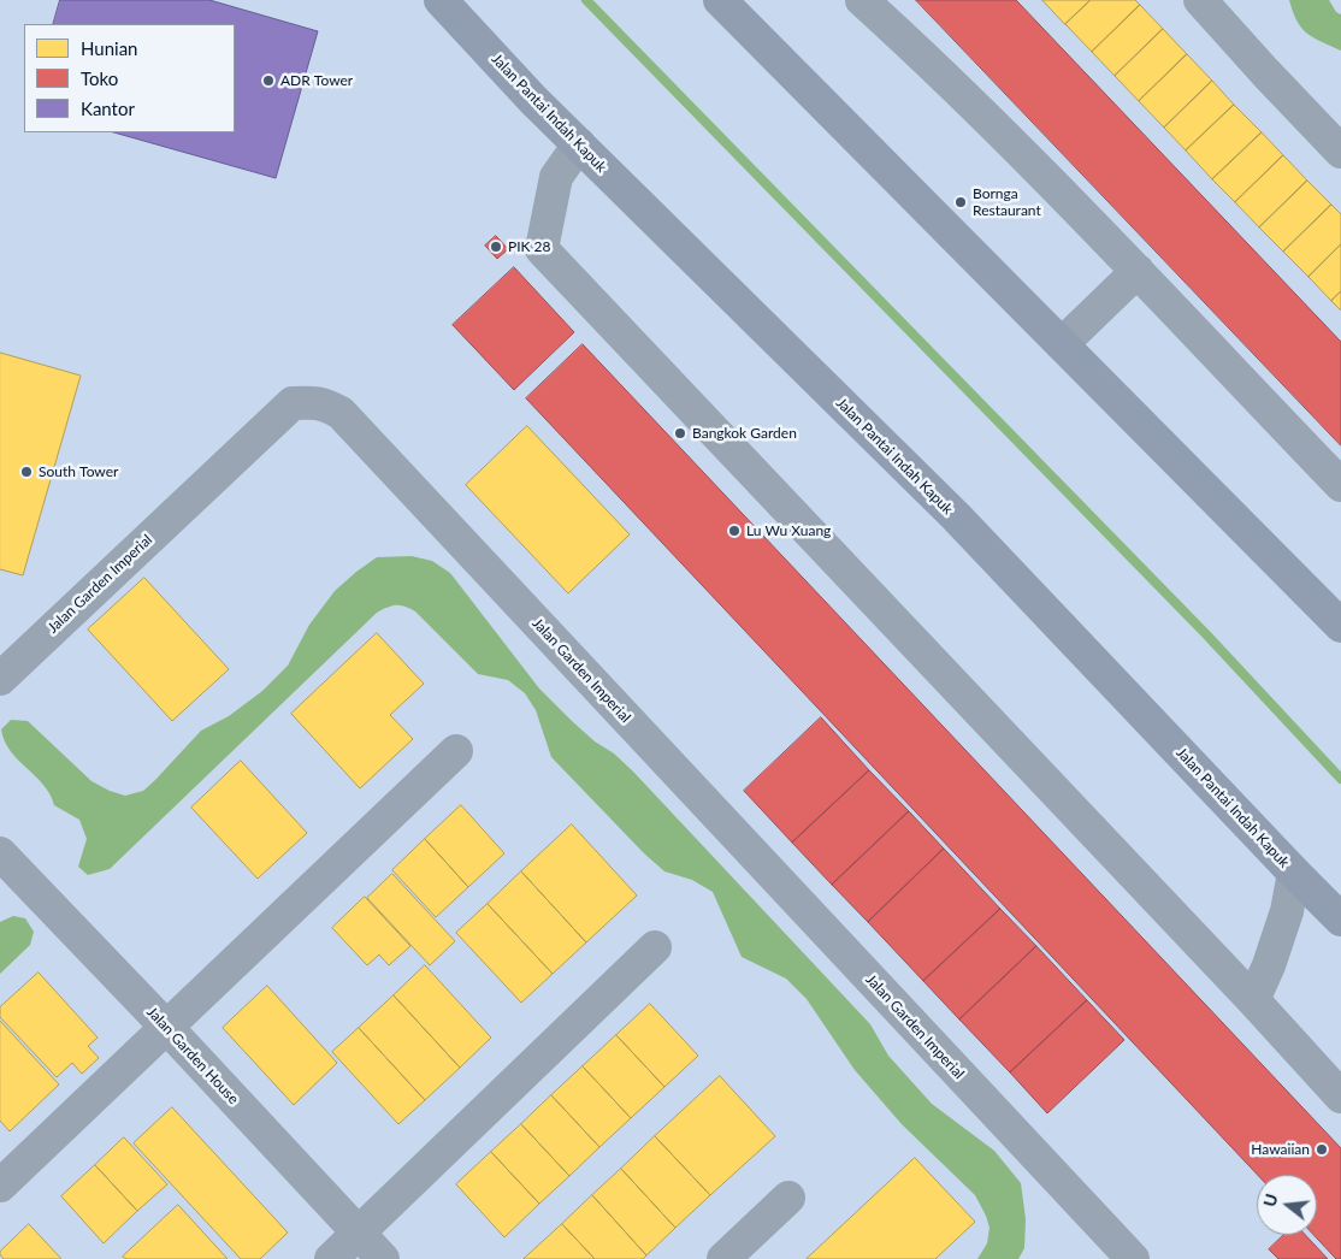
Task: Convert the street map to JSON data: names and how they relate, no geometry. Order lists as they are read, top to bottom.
{
  "streets": {
    "main road": ["Jalan Pantai Indah Kapuk"],
    "street": ["Jalan Garden Imperial", "Jalan Garden House"]
  },
  "places": [
    "ADR Tower",
    "Bornga Restaurant",
    "PIK 28",
    "Bangkok Garden",
    "South Tower",
    "Lu Wu Xuang",
    "Hawaiian"
  ],
  "legend": ["Hunian", "Toko", "Kantor"],
  "north": "left"
}
